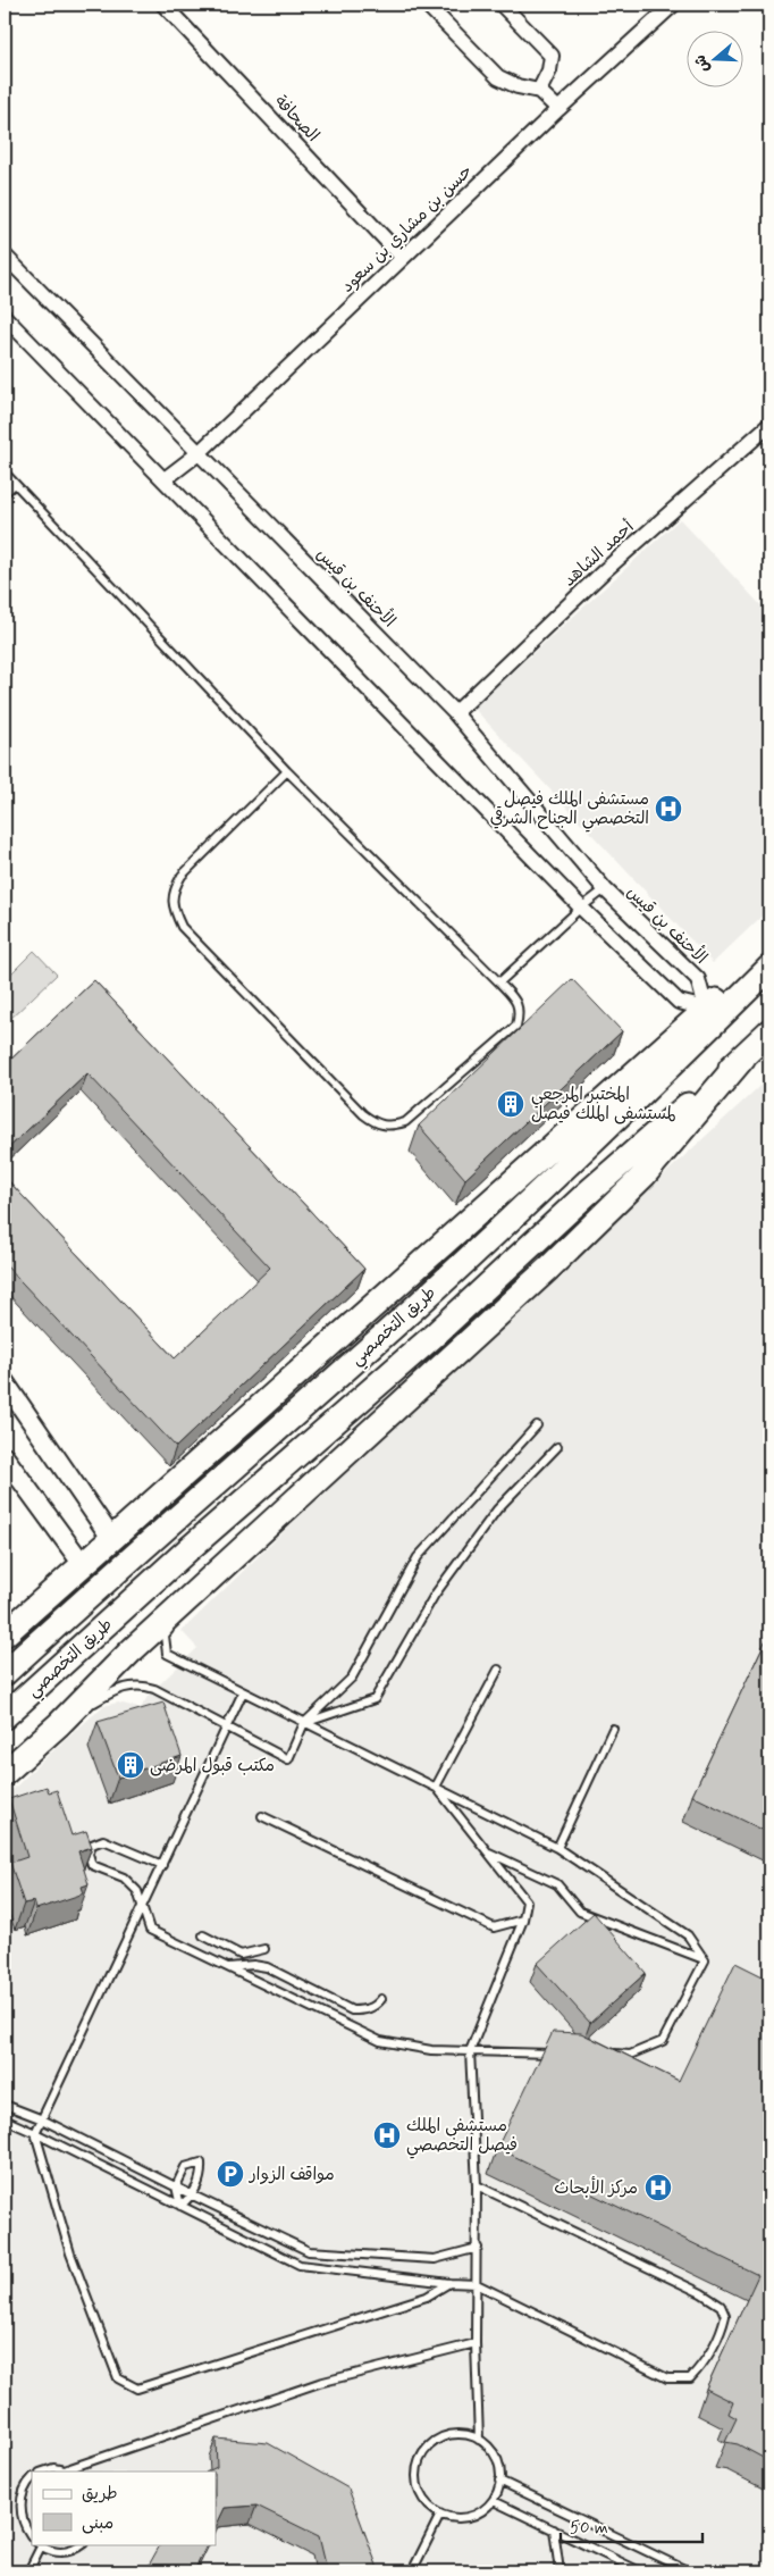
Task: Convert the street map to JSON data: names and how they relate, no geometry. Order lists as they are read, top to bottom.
{
  "streets": {
    "main road": ["طريق التخصصي"],
    "street": [
      "الصحافة",
      "حسن بن مشاري بن سعود",
      "أحمد الشاهد",
      "الأحنف بن قيس"
    ]
  },
  "crossings": [
    ["الصحافة", "حسن بن مشاري بن سعود"],
    ["حسن بن مشاري بن سعود", "الأحنف بن قيس"],
    ["أحمد الشاهد", "الأحنف بن قيس"]
  ],
  "places": {
    "hospital": ["مستشفى الملك فيصل التخصصي الجناح الشرقي", "مستشفى الملك فيصل التخصصي", "مركز الأبحاث"],
    "building": ["المختبر المرجعي لمستشفى الملك فيصل", "مكتب قبول المرضى"],
    "parking": ["مواقف الزوار"]
  },
  "legend": ["طريق", "مبنى"],
  "scale_bar": "50 m",
  "north": "left"
}
